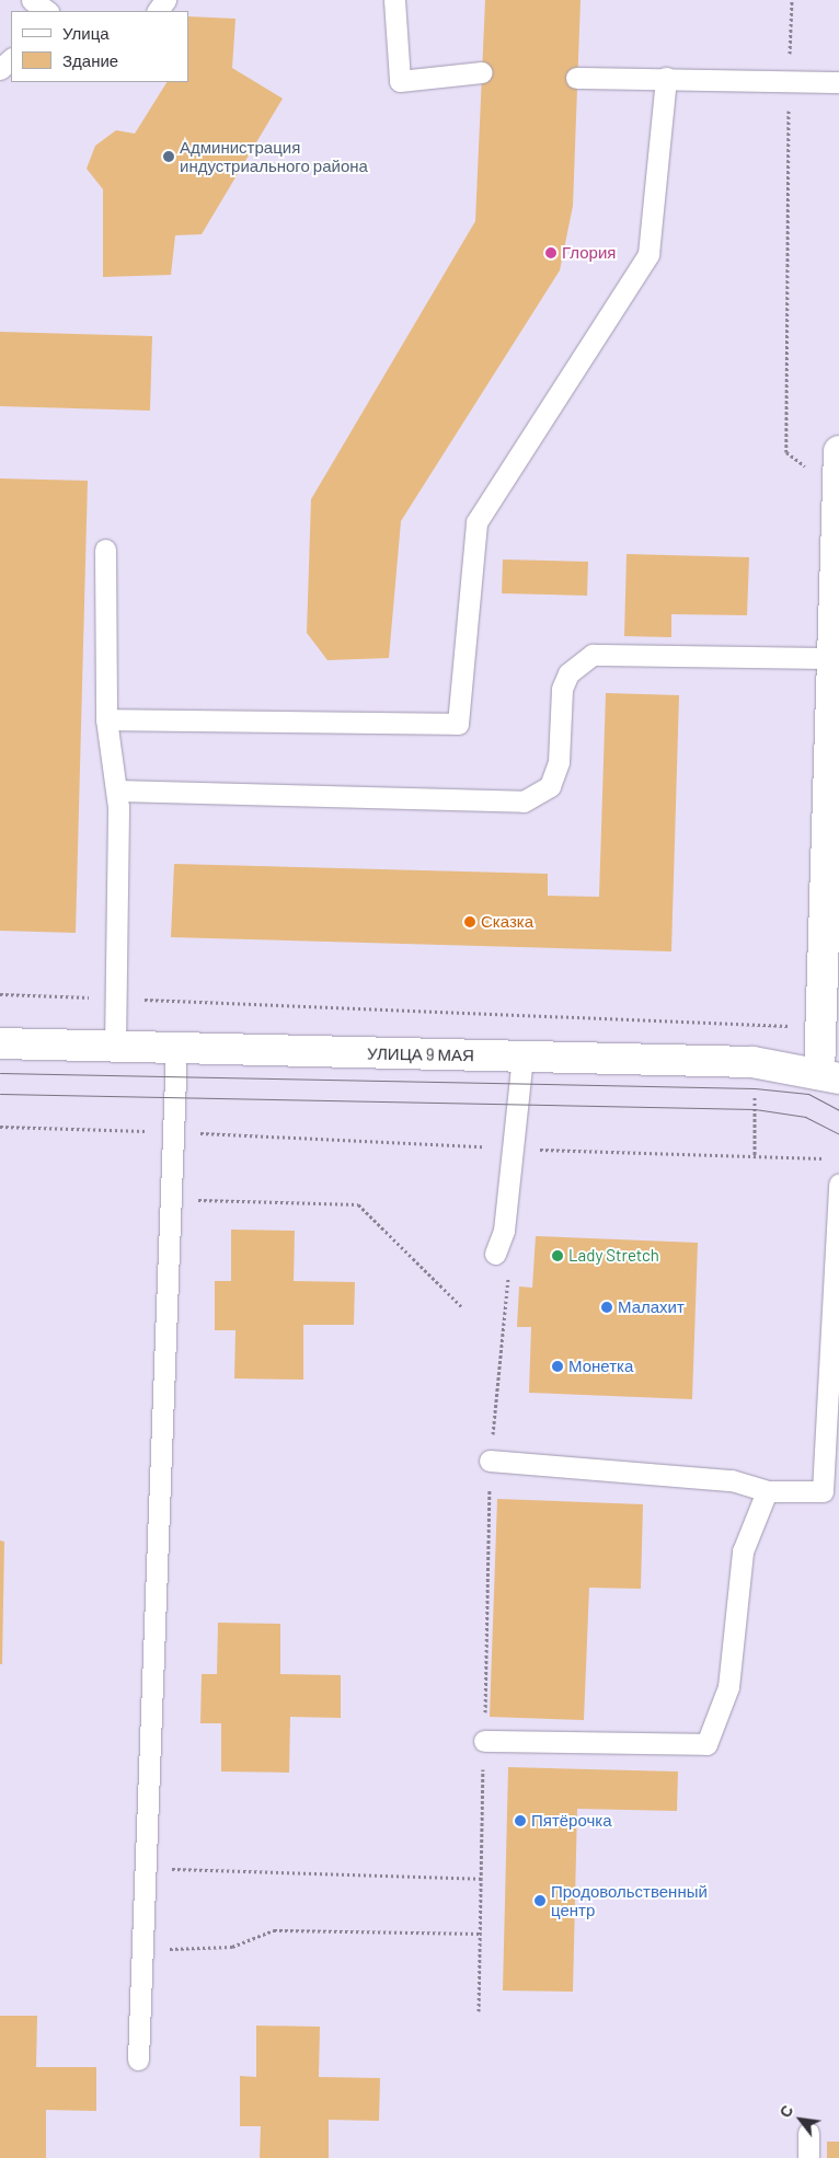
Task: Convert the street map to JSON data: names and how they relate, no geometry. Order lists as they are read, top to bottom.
{
  "streets": {
    "street": ["УЛИЦА 9 МАЯ"]
  },
  "places": [
    "Администрация индустриального района",
    "Глория",
    "Сказка",
    "Lady Stretch",
    "Малахит",
    "Монетка",
    "Пятёрочка",
    "Продовольственный центр"
  ],
  "legend": ["Улица", "Здание"],
  "north": "top left"
}
